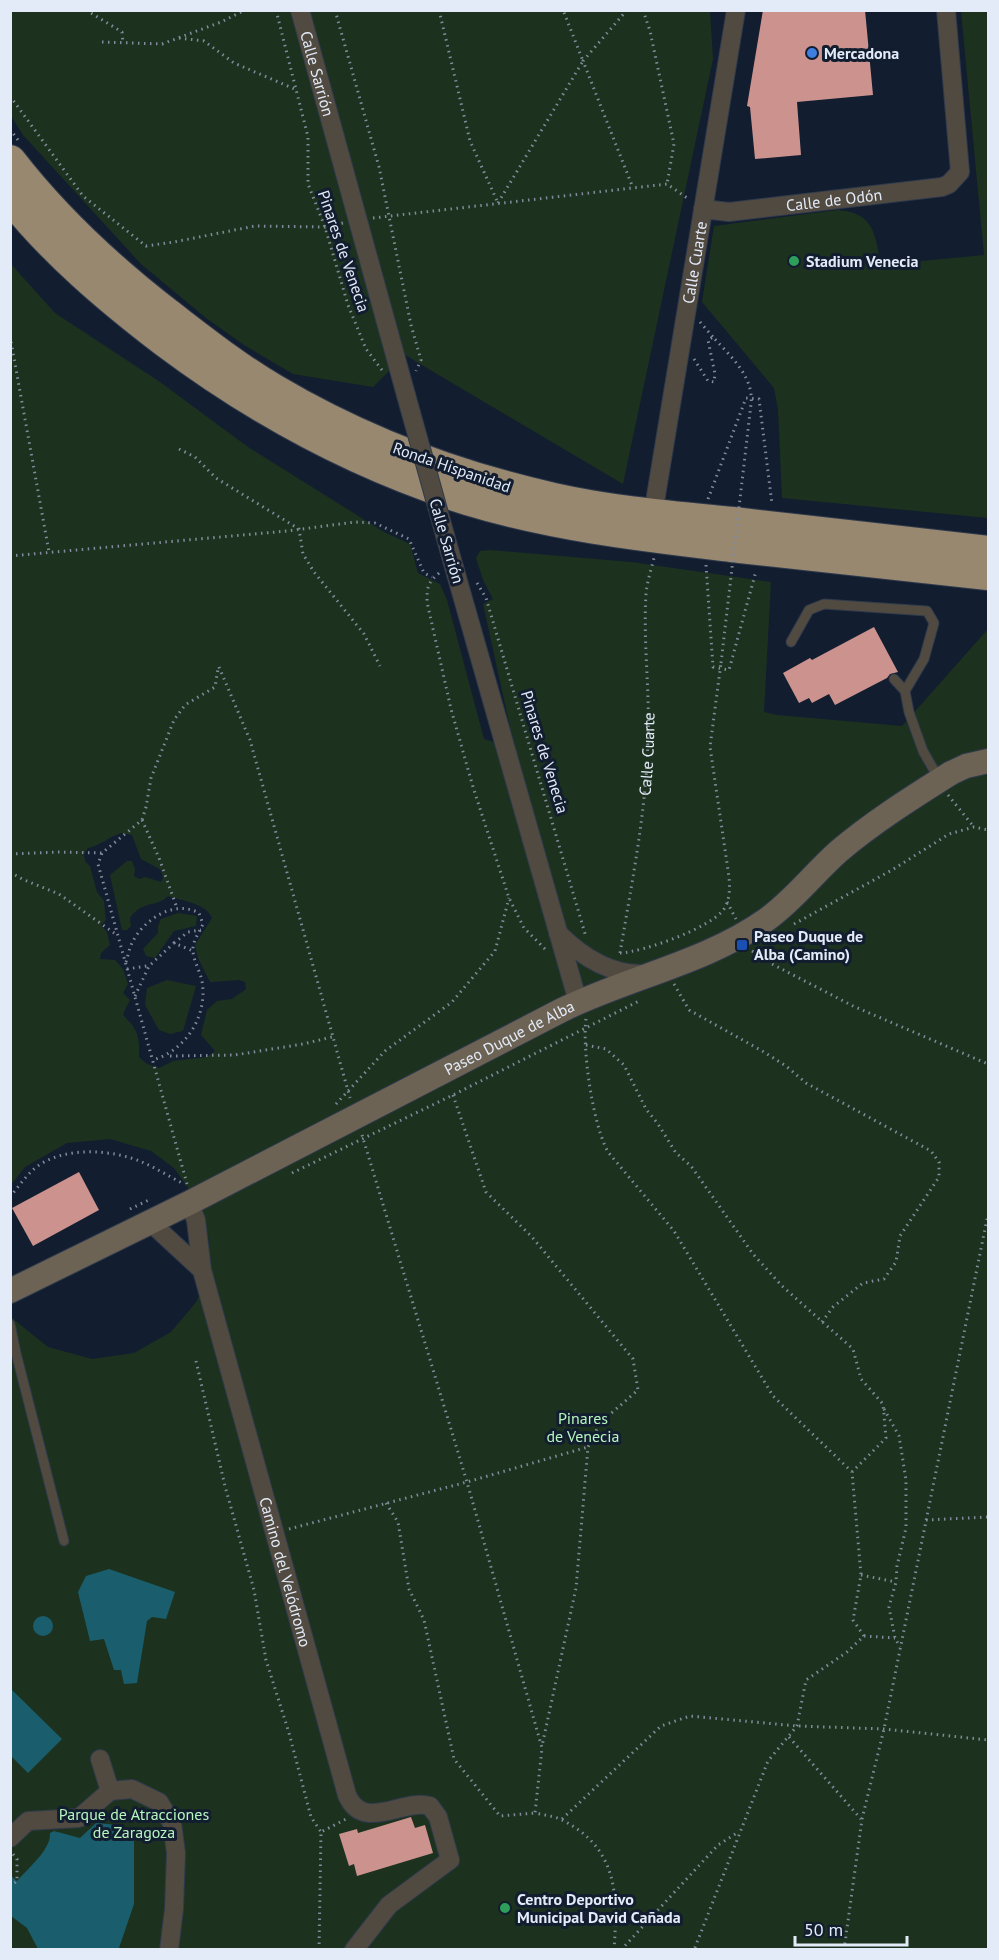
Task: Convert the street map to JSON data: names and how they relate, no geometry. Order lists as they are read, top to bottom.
{
  "streets": {
    "highway": ["Ronda Hispanidad"],
    "street": [
      "Calle Sarrión",
      "Calle de Odón",
      "Calle Cuarte",
      "Paseo Duque de Alba",
      "Camino del Velódromo"
    ],
    "path": ["Pinares de Venecia"]
  },
  "crossings": [
    ["Calle Sarrión", "Paseo Duque de Alba"],
    ["Calle de Odón", "Calle Cuarte"],
    ["Calle Cuarte", "Ronda Hispanidad"],
    ["Paseo Duque de Alba", "Camino del Velódromo"]
  ],
  "parks": ["Pinares de Venecia", "Parque de Atracciones de Zaragoza"],
  "places": {
    "other": ["Mercadona", "Stadium Venecia", "Centro Deportivo Municipal David Cañada"],
    "transit": ["Paseo Duque de Alba (Camino)"]
  },
  "scale_bar": "50 m"
}
